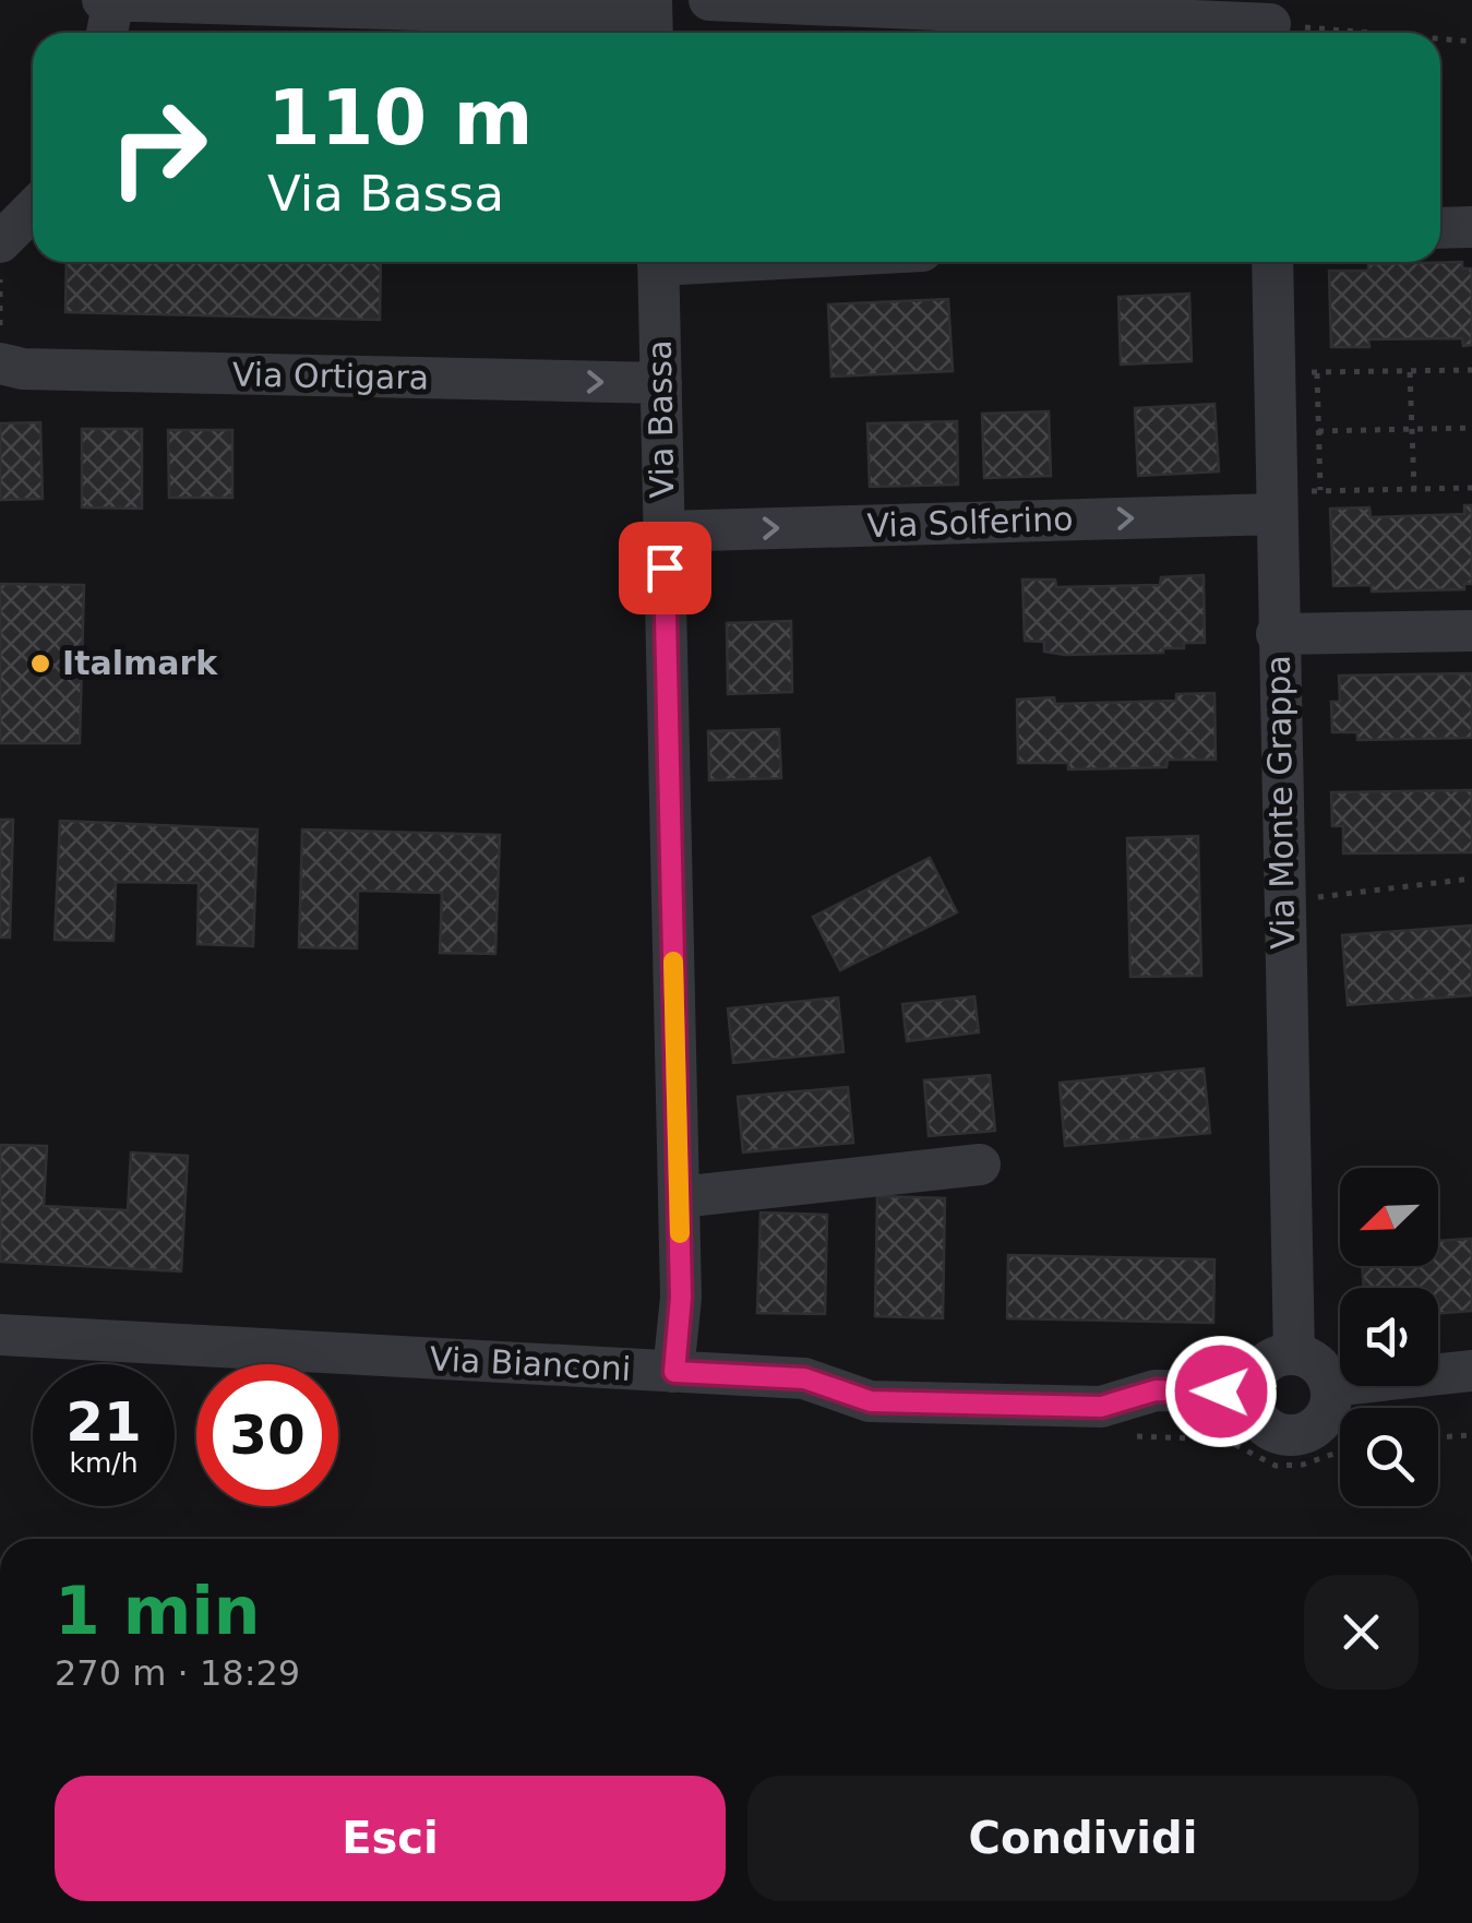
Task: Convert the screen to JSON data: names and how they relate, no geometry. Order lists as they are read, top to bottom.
{
  "streets": {
    "street": [
      "Via Ortigara",
      "Via Bassa",
      "Via Solferino",
      "Via Monte Grappa",
      "Via Bianconi"
    ]
  },
  "crossings": [
    ["Via Ortigara", "Via Bassa"],
    ["Via Bassa", "Via Solferino"],
    ["Via Bassa", "Via Bianconi"],
    ["Via Solferino", "Via Monte Grappa"],
    ["Via Monte Grappa", "Via Bianconi"]
  ],
  "one_way": ["Via Solferino"],
  "places": ["Italmark"],
  "north": "bottom left",
  "page": {
    "turn": ["110 m", "Via Bassa"],
    "speed": "21 km/h",
    "limit": "30",
    "heading": ["1 min", "270 m · 18:29"],
    "buttons": ["Esci", "Condividi"]
  }
}
